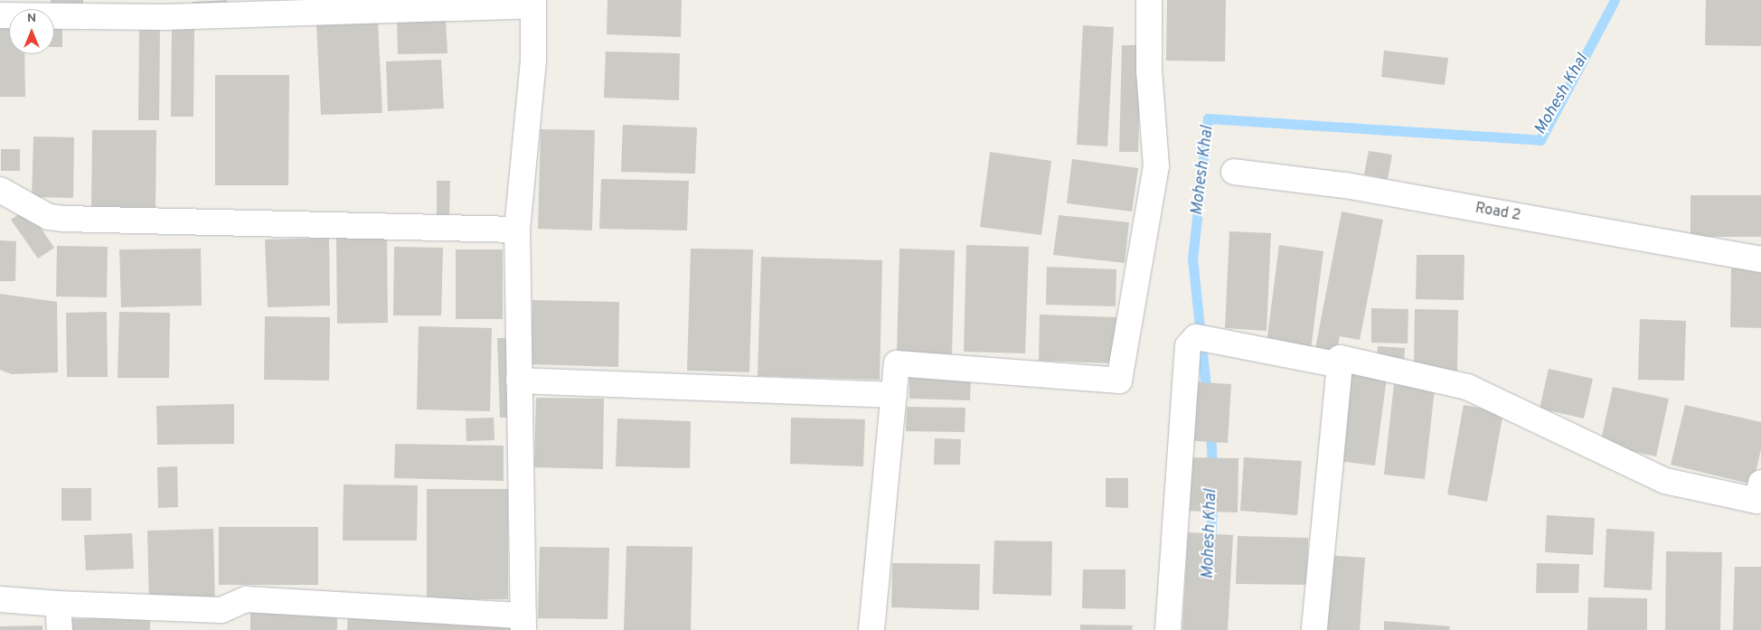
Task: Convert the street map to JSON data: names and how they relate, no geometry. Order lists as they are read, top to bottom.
{
  "streets": {
    "street": ["Road 2"]
  },
  "water": ["Mohesh Khal"],
  "north": "top"
}
